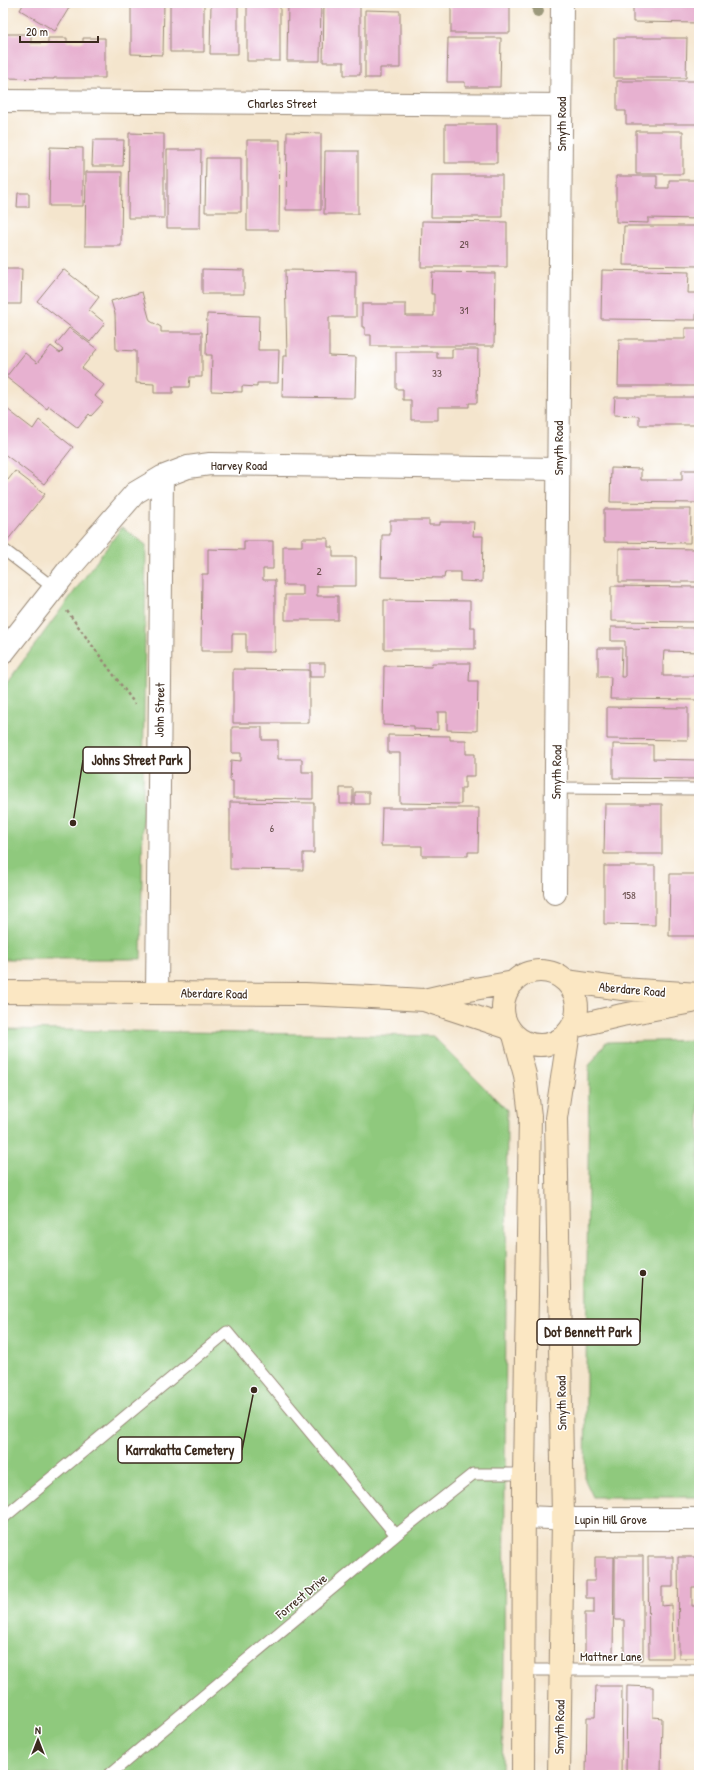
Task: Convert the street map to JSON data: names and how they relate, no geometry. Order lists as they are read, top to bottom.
{
  "streets": {
    "main road": ["Smyth Road", "Aberdare Road"],
    "street": [
      "Charles Street",
      "Harvey Road",
      "John Street",
      "Lupin Hill Grove"
    ],
    "lane": ["Forrest Drive", "Mattner Lane"]
  },
  "crossings": [
    ["Charles Street", "Smyth Road"],
    ["Smyth Road", "Harvey Road"],
    ["Smyth Road", "Aberdare Road"],
    ["Smyth Road", "Lupin Hill Grove"],
    ["Smyth Road", "Mattner Lane"],
    ["Harvey Road", "John Street"],
    ["John Street", "Aberdare Road"]
  ],
  "places": ["Johns Street Park", "Dot Bennett Park", "Karrakatta Cemetery"],
  "house_numbers": [
    "29",
    "31",
    "33",
    "2",
    "6",
    "158"
  ],
  "scale_bar": "20 m",
  "north": "top"
}
